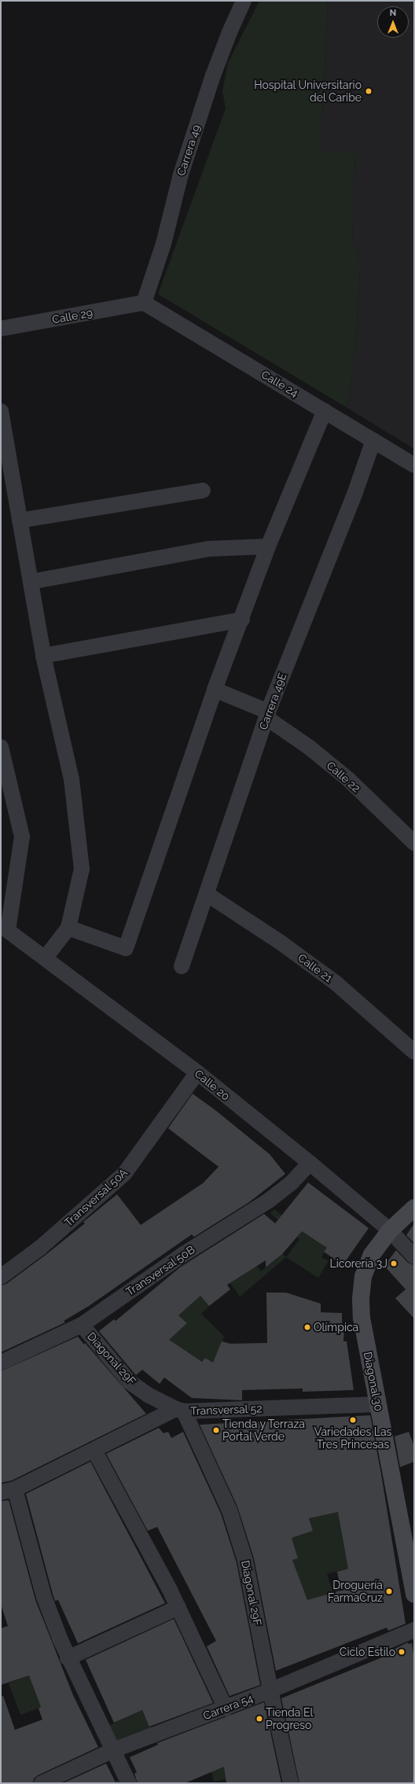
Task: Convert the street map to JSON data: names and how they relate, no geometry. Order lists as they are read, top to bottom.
{
  "streets": {
    "street": [
      "Carrera 49",
      "Calle 29",
      "Calle 24",
      "Carrera 49E",
      "Calle 22",
      "Calle 21",
      "Calle 20",
      "Transversal 50A",
      "Transversal 50B",
      "Diagonal 29F",
      "Diagonal 30",
      "Transversal 52",
      "Carrera 54"
    ]
  },
  "crossings": [
    ["Carrera 49", "Calle 29"],
    ["Carrera 49", "Calle 24"],
    ["Calle 29", "Calle 24"],
    ["Calle 24", "Carrera 49E"],
    ["Carrera 49E", "Calle 22"],
    ["Carrera 49E", "Calle 21"],
    ["Calle 20", "Transversal 50A"],
    ["Calle 20", "Transversal 50B"],
    ["Calle 20", "Diagonal 30"],
    ["Transversal 50B", "Diagonal 29F"],
    ["Diagonal 29F", "Transversal 52"],
    ["Diagonal 29F", "Carrera 54"],
    ["Diagonal 30", "Transversal 52"]
  ],
  "places": [
    "Hospital Universitario del Caribe",
    "Licorería 3J",
    "Olímpica",
    "Variedades Las Tres Princesas",
    "Tienda y Terraza Portal Verde",
    "Droguería FarmaCruz",
    "Ciclo Estilo",
    "Tienda El Progreso"
  ],
  "north": "top"
}
